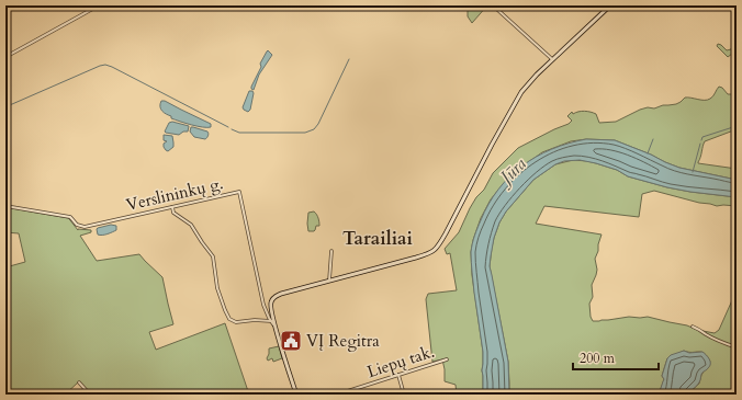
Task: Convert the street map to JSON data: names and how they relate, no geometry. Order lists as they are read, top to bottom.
{
  "streets": {
    "street": ["Verslininkų g.", "Liepų tak."]
  },
  "districts": ["Tarailiai"],
  "water": ["Jūra"],
  "places": {
    "public building": ["VĮ Regitra"]
  },
  "scale_bar": "200 m"
}
